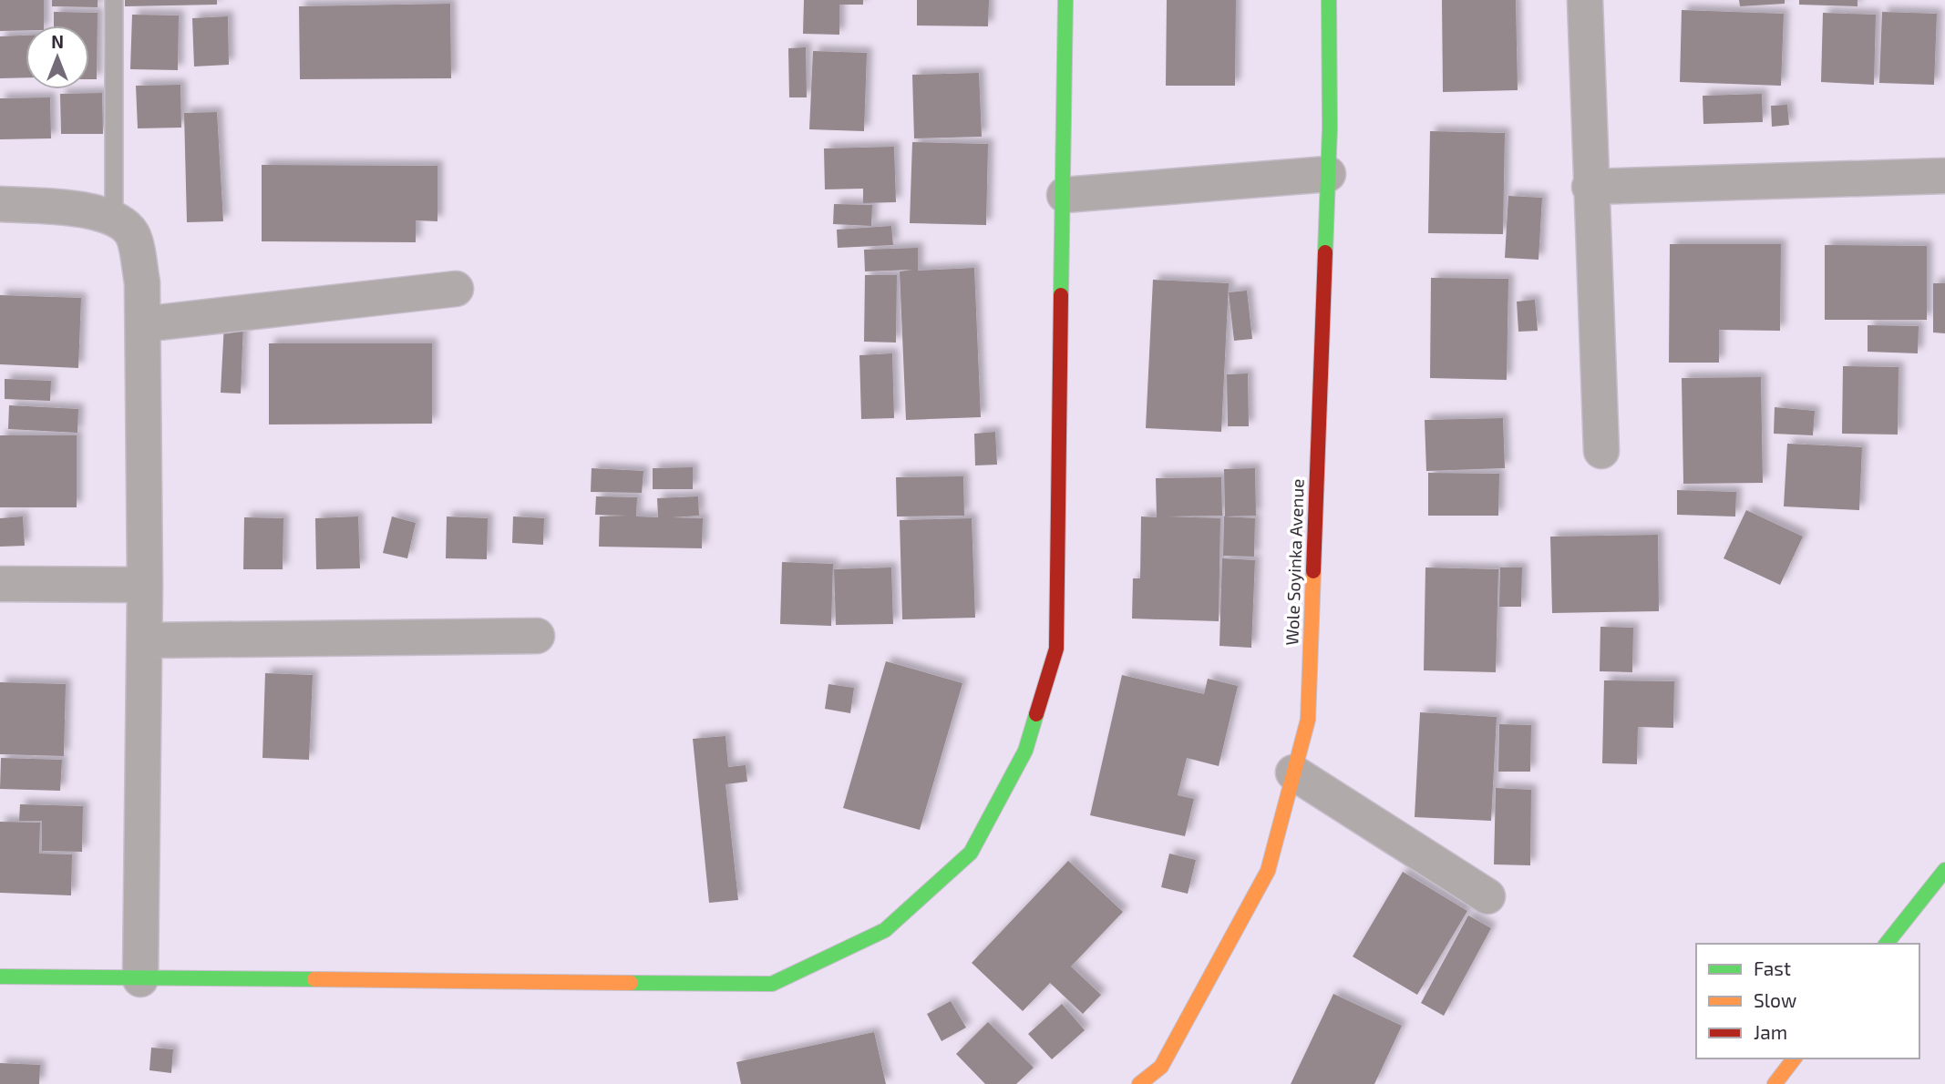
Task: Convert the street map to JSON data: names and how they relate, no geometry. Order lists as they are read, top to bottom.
{
  "streets": {
    "street": ["Wole Soyinka Avenue"]
  },
  "legend": ["Fast", "Slow", "Jam"],
  "north": "top"
}
